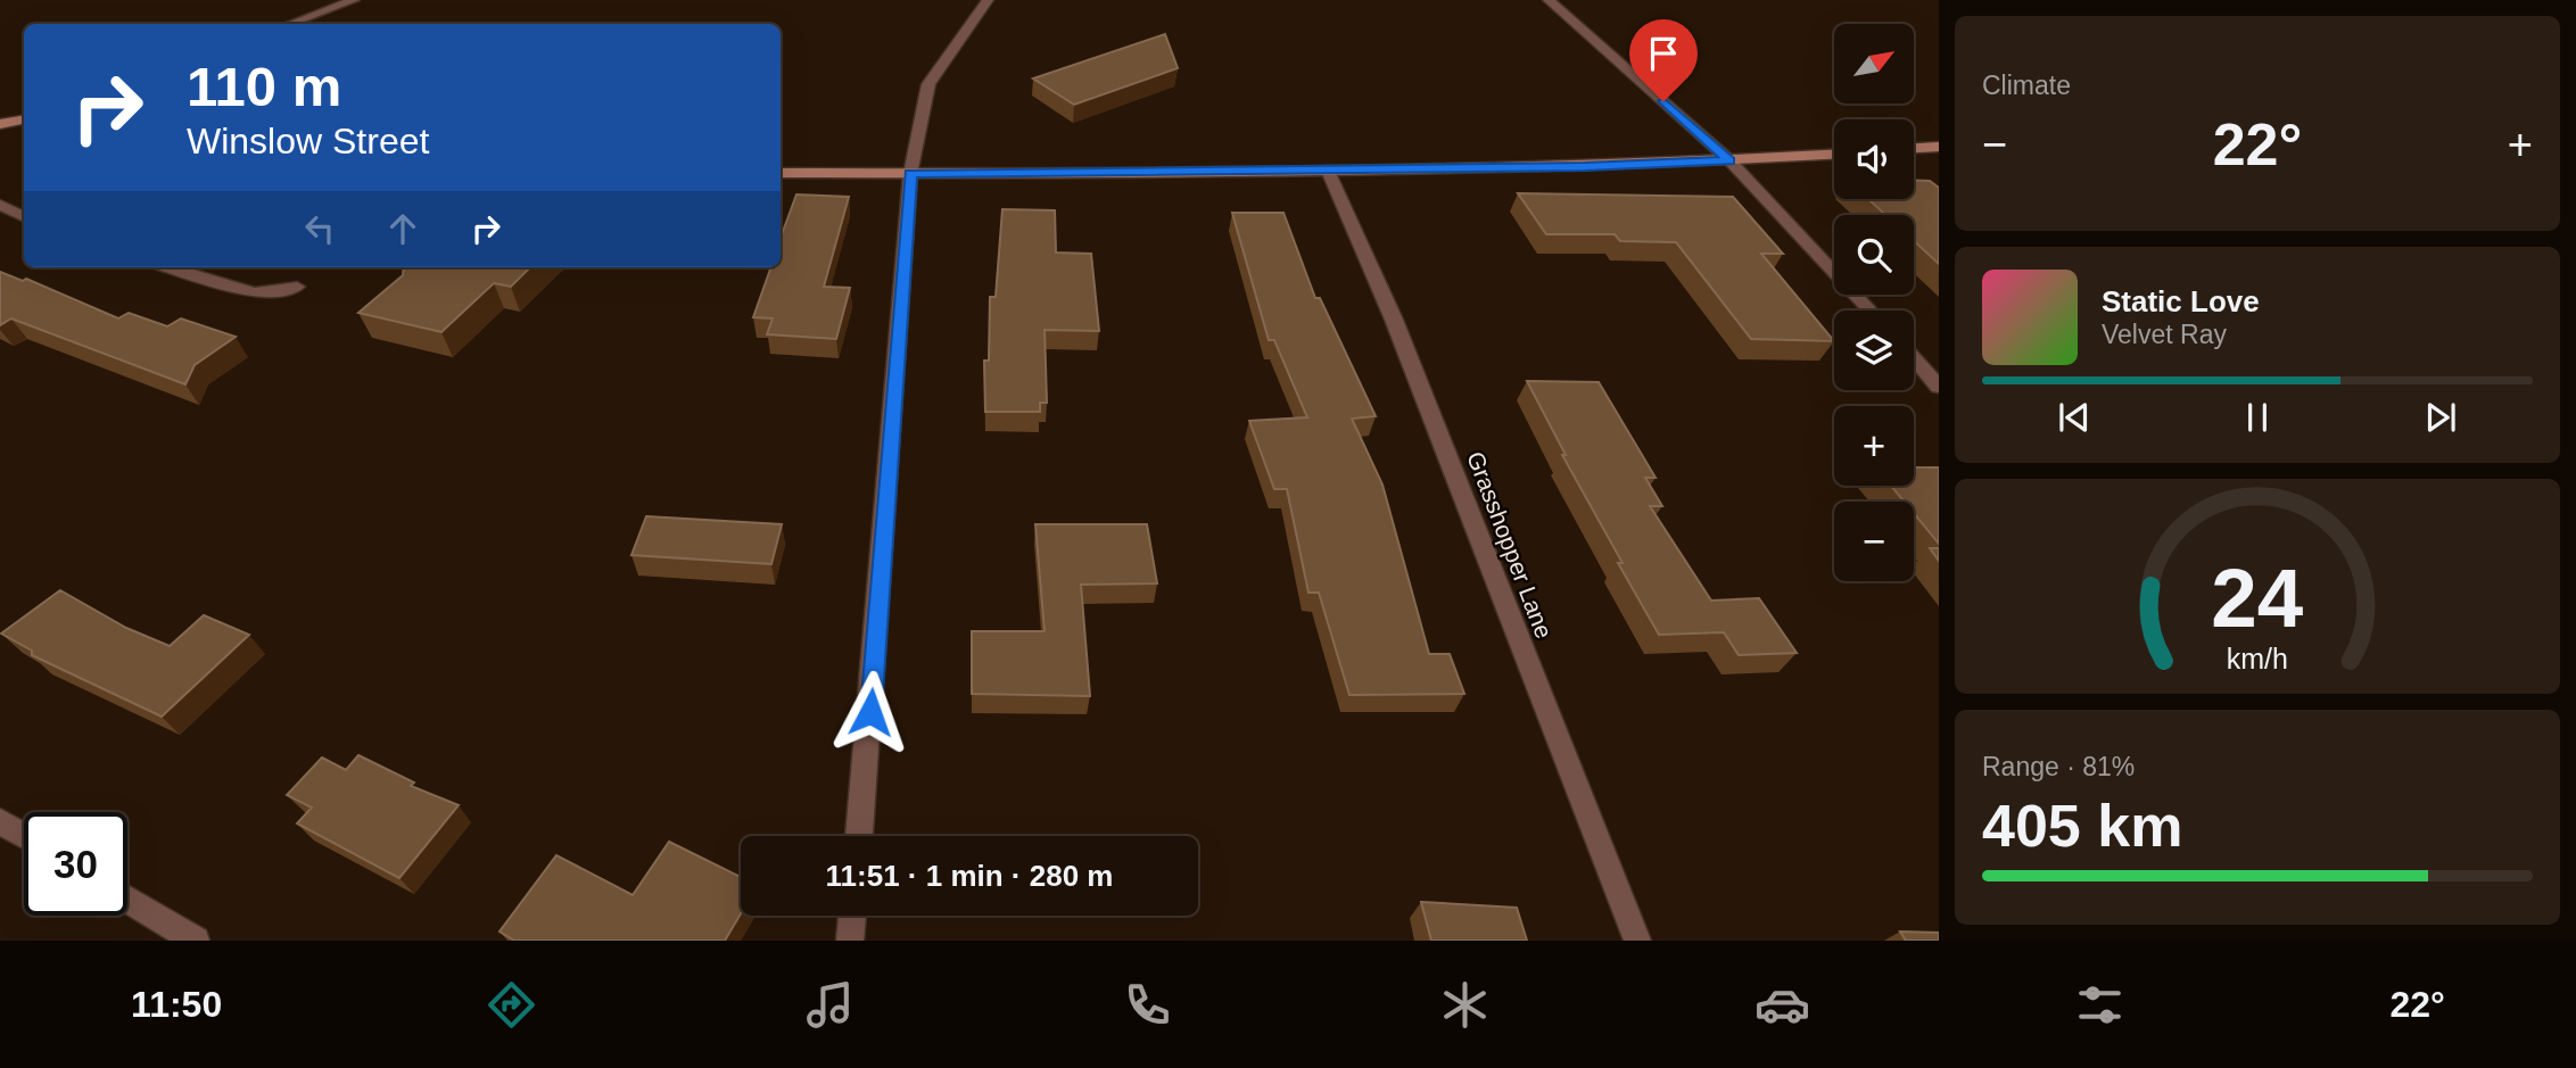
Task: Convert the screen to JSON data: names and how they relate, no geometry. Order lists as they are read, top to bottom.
{
  "streets": {
    "street": ["Grasshopper Lane"]
  },
  "north": "top right",
  "page": {
    "tile": [
      "Climate",
      ["Range · 81%", "405 km"]
    ],
    "map_buttons": ["+", "−"],
    "turn": ["110 m", "Winslow Street"],
    "heat": ["−", "22°", "+"],
    "song": ["Static Love", "Velvet Ray"],
    "limit": "30",
    "trip": "11:51 · 1 min · 280 m",
    "tabs": ["11:50", "22°"],
    "gauge": ["24", "km/h"]
  }
}
